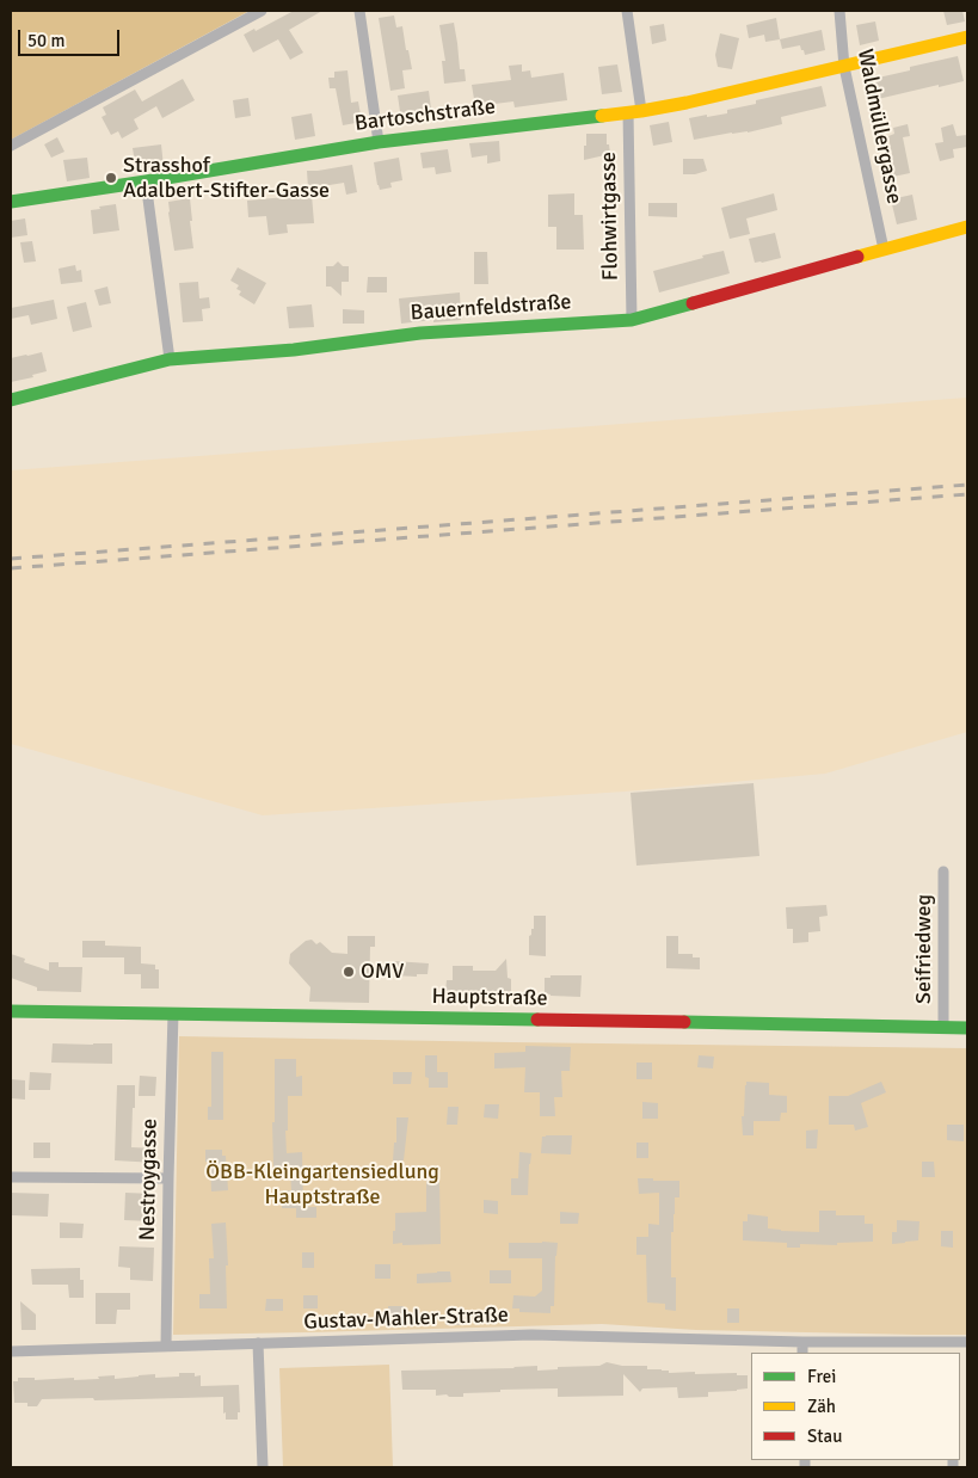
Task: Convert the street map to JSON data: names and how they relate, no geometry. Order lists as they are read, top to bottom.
{
  "streets": {
    "street": [
      "Bartoschstraße",
      "Waldmüllergasse",
      "Flohwirtgasse",
      "Bauernfeldstraße",
      "Seifriedweg",
      "Hauptstraße",
      "Nestroygasse",
      "Gustav-Mahler-Straße"
    ]
  },
  "crossings": [
    ["Bartoschstraße", "Waldmüllergasse"],
    ["Bartoschstraße", "Flohwirtgasse"],
    ["Waldmüllergasse", "Bauernfeldstraße"],
    ["Flohwirtgasse", "Bauernfeldstraße"],
    ["Seifriedweg", "Hauptstraße"],
    ["Hauptstraße", "Nestroygasse"],
    ["Nestroygasse", "Gustav-Mahler-Straße"]
  ],
  "parks": ["ÖBB-Kleingartensiedlung Hauptstraße"],
  "places": ["Strasshof Adalbert-Stifter-Gasse", "OMV"],
  "legend": ["Frei", "Zäh", "Stau"],
  "scale_bar": "50 m"
}
